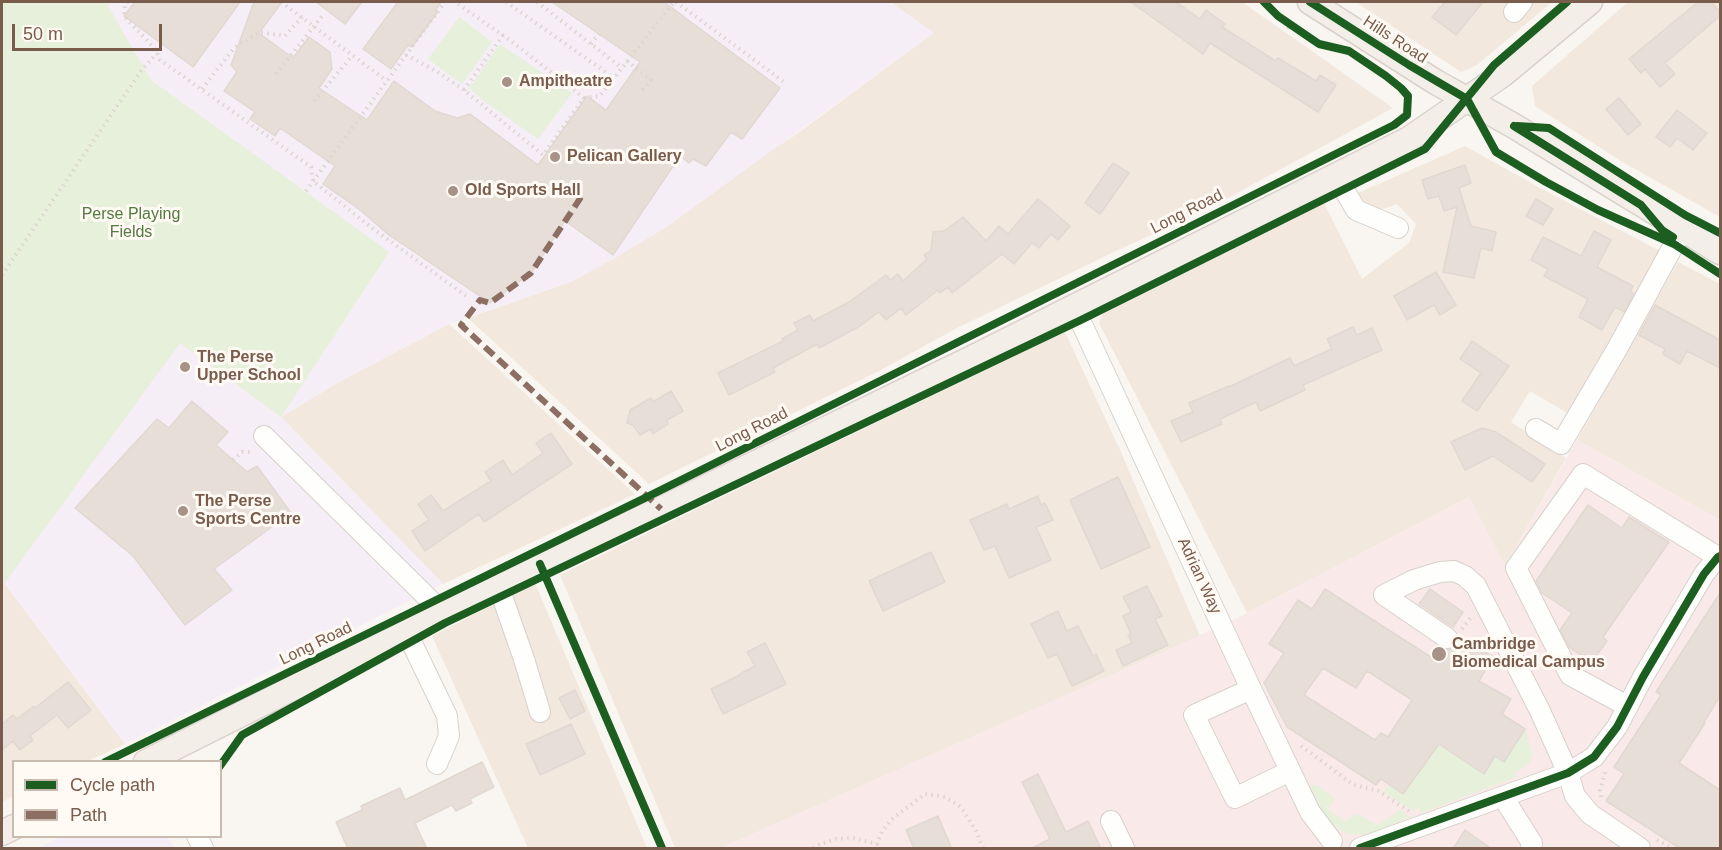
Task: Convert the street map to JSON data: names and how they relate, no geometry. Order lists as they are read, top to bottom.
{
  "streets": {
    "main road": ["Hills Road", "Long Road"],
    "lane": ["Adrian Way"]
  },
  "crossings": [
    ["Hills Road", "Long Road"],
    ["Long Road", "Adrian Way"]
  ],
  "parks": ["Perse Playing Fields"],
  "places": [
    "Ampitheatre",
    "Pelican Gallery",
    "Old Sports Hall",
    "The Perse Upper School",
    "The Perse Sports Centre",
    "Cambridge Biomedical Campus"
  ],
  "legend": ["Cycle path", "Path"],
  "scale_bar": "50 m"
}
